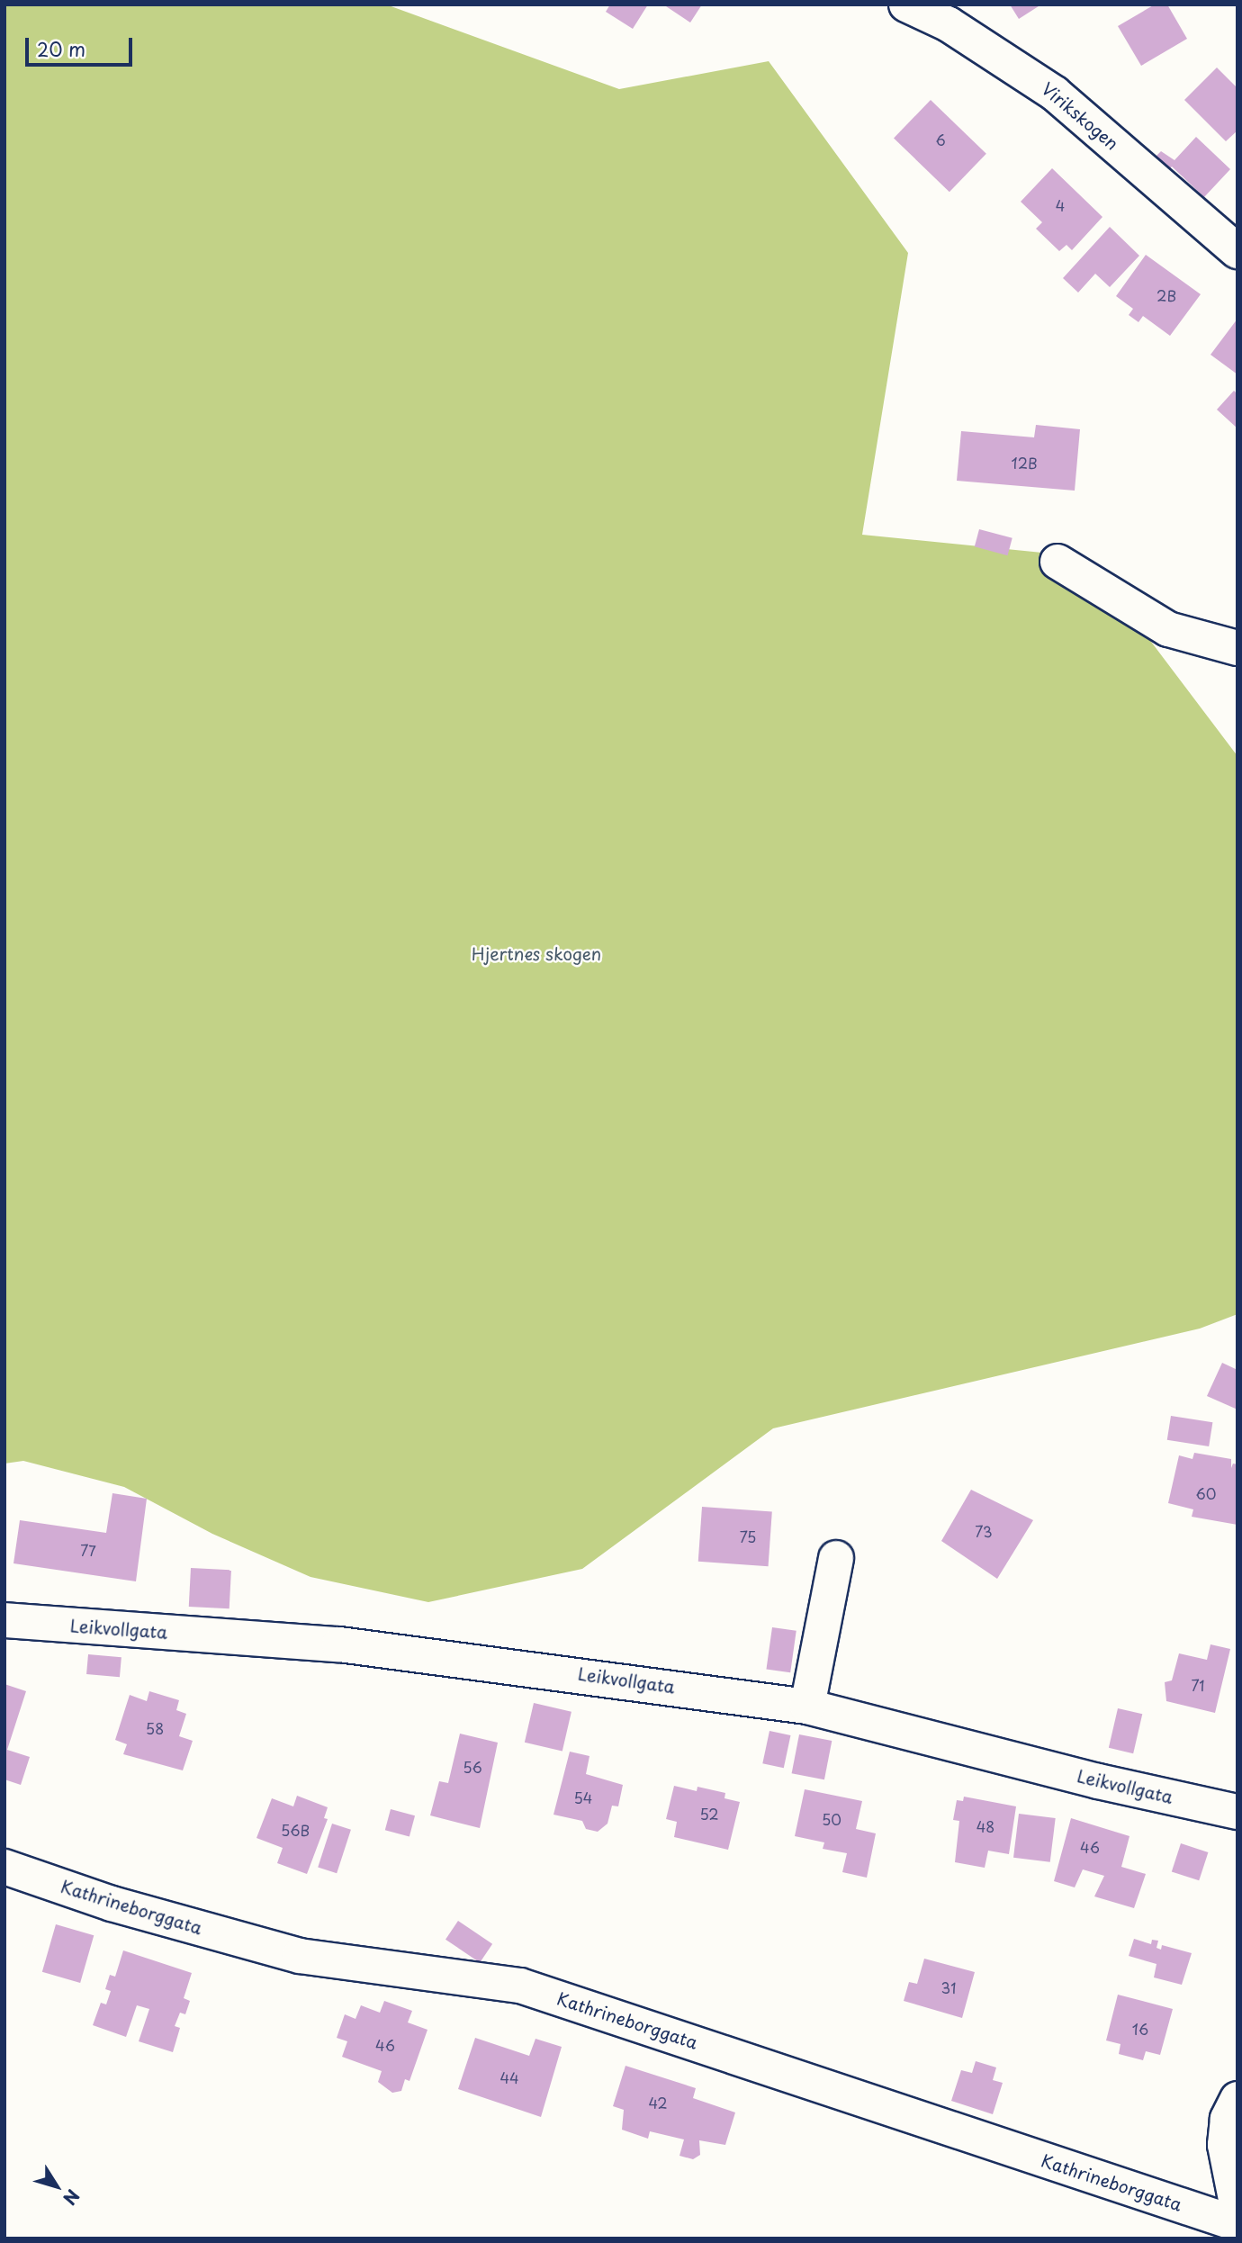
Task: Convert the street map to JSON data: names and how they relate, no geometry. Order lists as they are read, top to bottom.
{
  "streets": {
    "street": ["Virikskogen", "Leikvollgata", "Kathrineborggata"]
  },
  "parks": ["Hjertnes skogen"],
  "house_numbers": [
    "6",
    "4",
    "2B",
    "12B",
    "60",
    "73",
    "75",
    "77",
    "71",
    "58",
    "56",
    "54",
    "52",
    "50",
    "48",
    "56B",
    "46",
    "31",
    "16",
    "46",
    "44",
    "42"
  ],
  "scale_bar": "20 m",
  "north": "bottom right"
}
